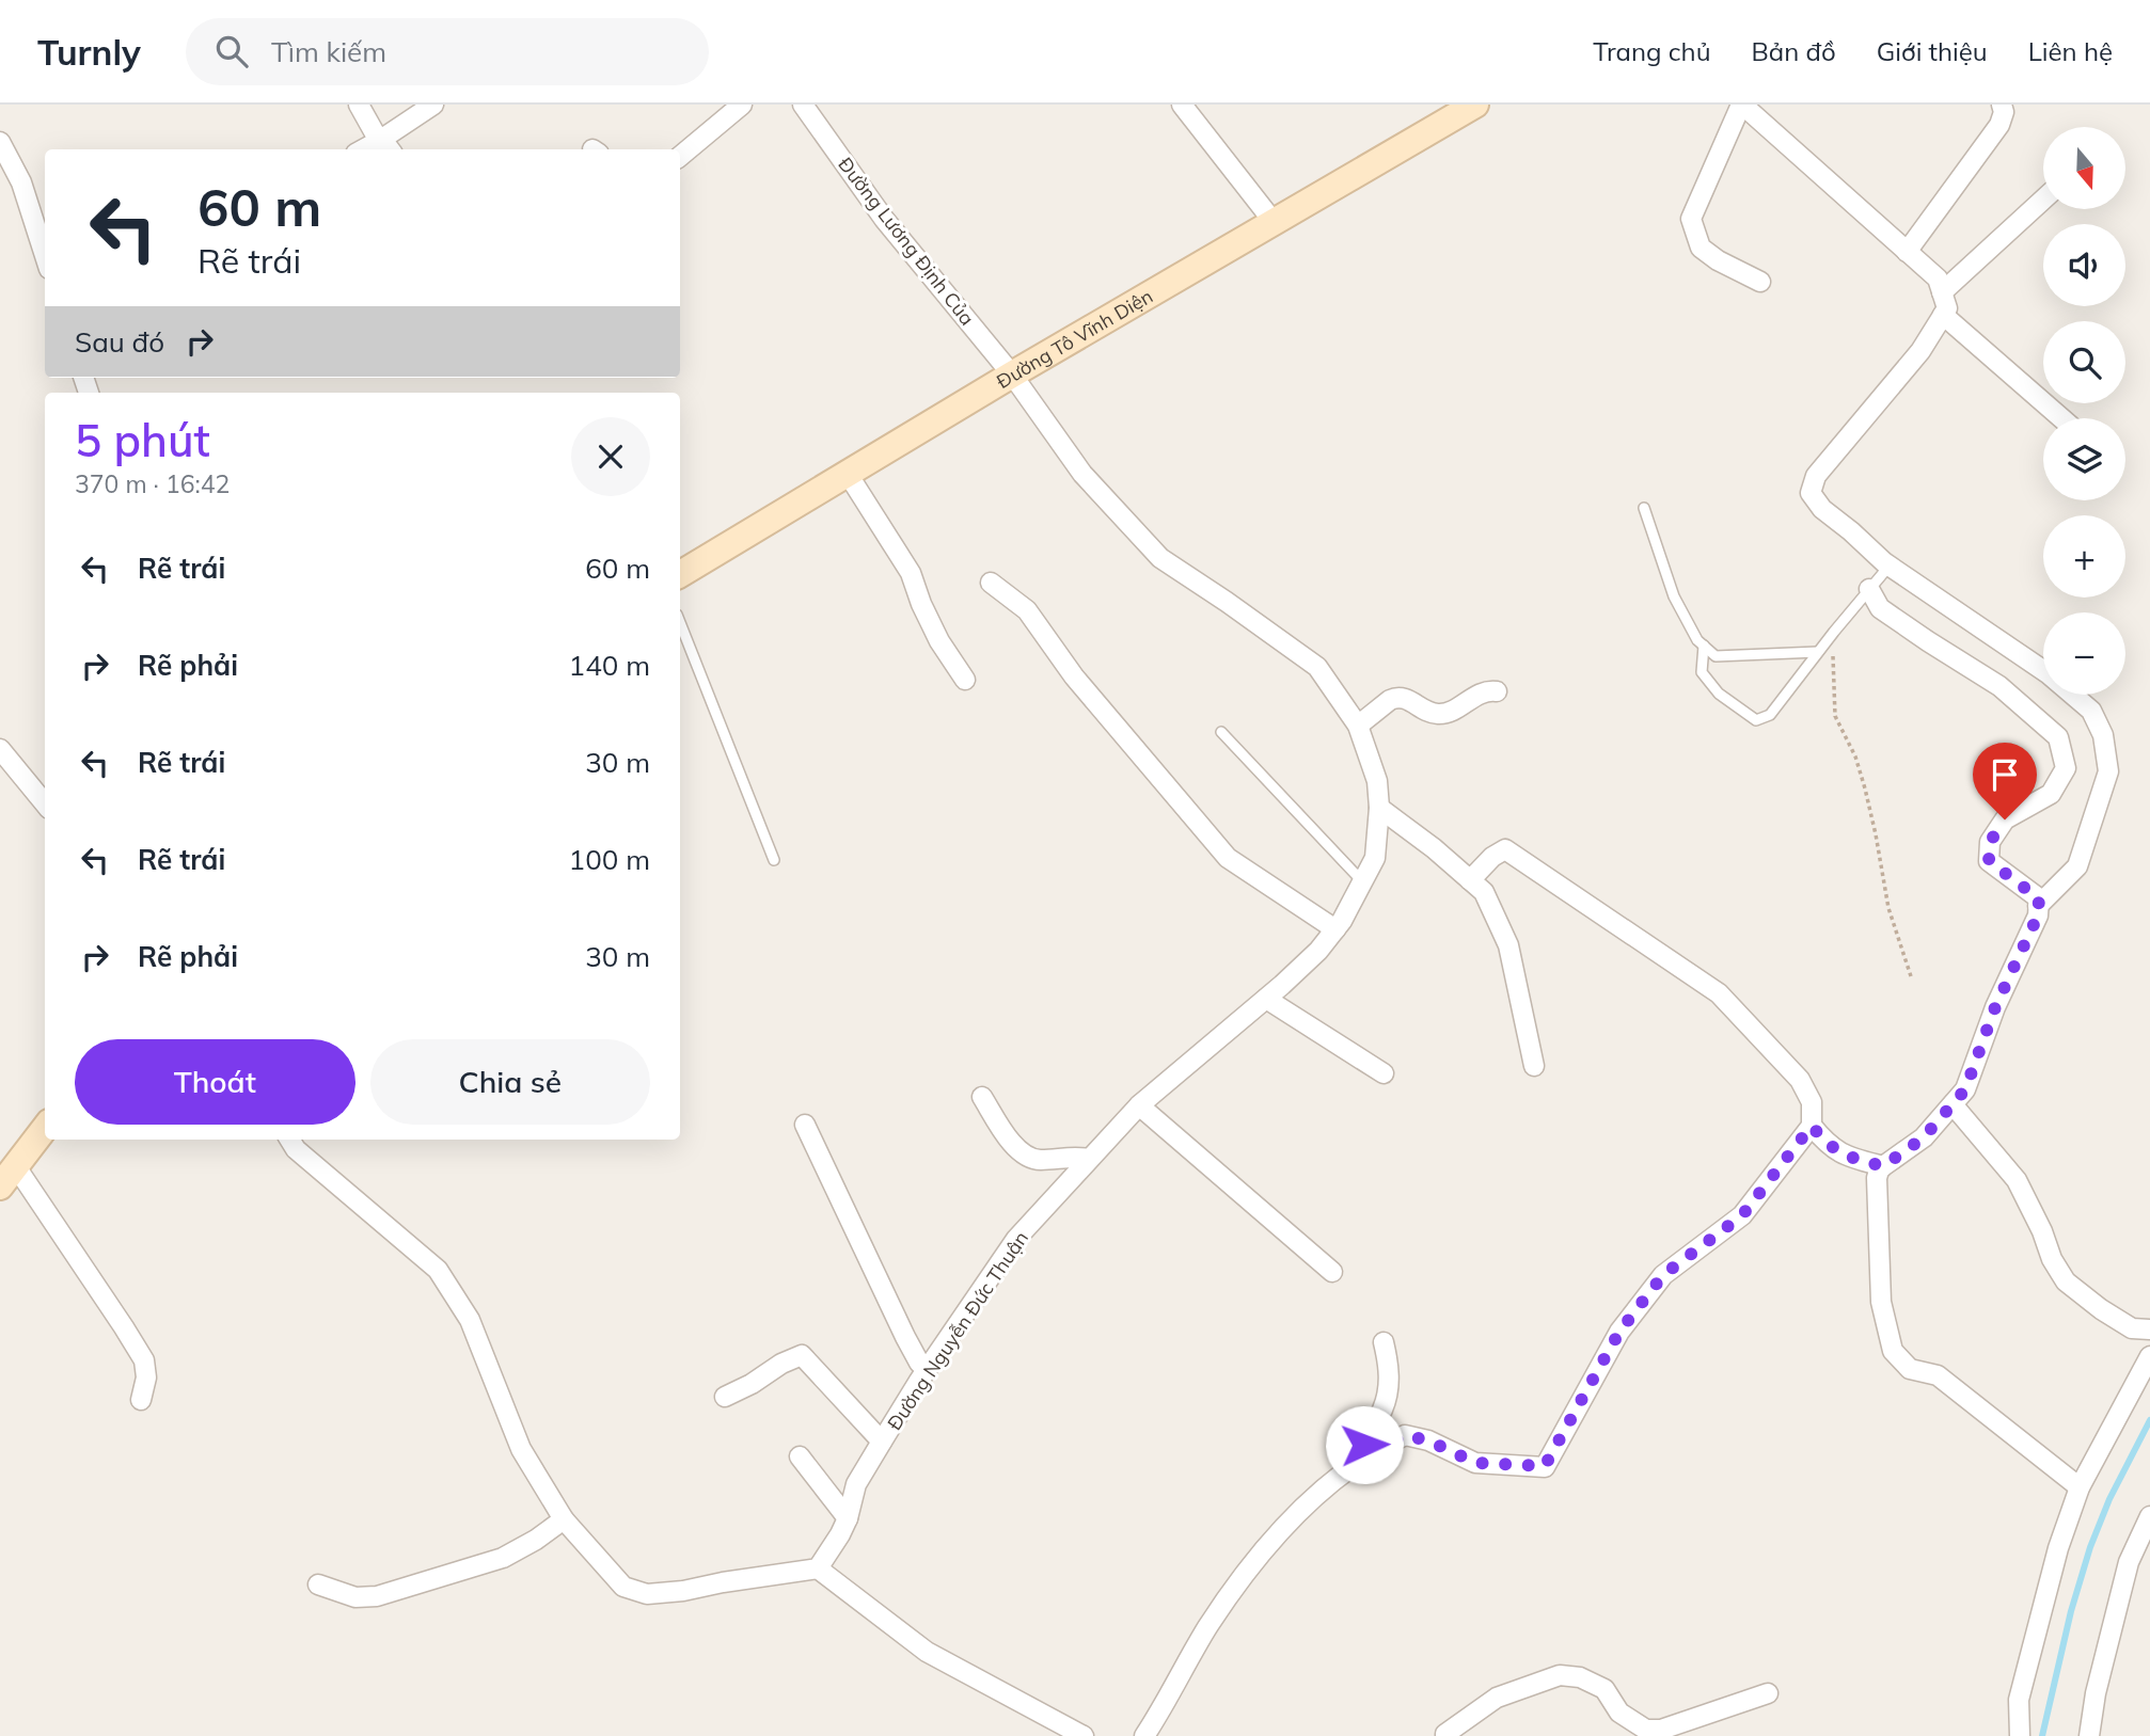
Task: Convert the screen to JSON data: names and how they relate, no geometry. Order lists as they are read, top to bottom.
{
  "streets": {
    "main road": ["Đường Tô Vĩnh Diện"],
    "street": ["Đường Lương Định Của", "Đường Nguyễn Đức Thuận"]
  },
  "crossings": [
    ["Đường Lương Định Của", "Đường Tô Vĩnh Diện"],
    ["Đường Lương Định Của", "Đường Nguyễn Đức Thuận"],
    ["Đường Tô Vĩnh Diện", "Đường Nguyễn Đức Thuận"]
  ],
  "north": "bottom",
  "page": {
    "header": "Turnly",
    "search": "Tìm kiếm",
    "nav": [
      "Trang chủ",
      "Bản đồ",
      "Giới thiệu",
      "Liên hệ"
    ],
    "map_buttons": ["+", "−"],
    "turn": ["60 m", "Rẽ trái"],
    "then": "Sau đó",
    "heading": ["5 phút", "370 m · 16:42"],
    "list": [
      {
        "name": "Rẽ trái",
        "value": "60 m"
      },
      {
        "name": "Rẽ phải",
        "value": "140 m"
      },
      {
        "name": "Rẽ trái",
        "value": "30 m"
      },
      {
        "name": "Rẽ trái",
        "value": "100 m"
      },
      {
        "name": "Rẽ phải",
        "value": "30 m"
      }
    ],
    "buttons": ["Thoát", "Chia sẻ"]
  }
}
